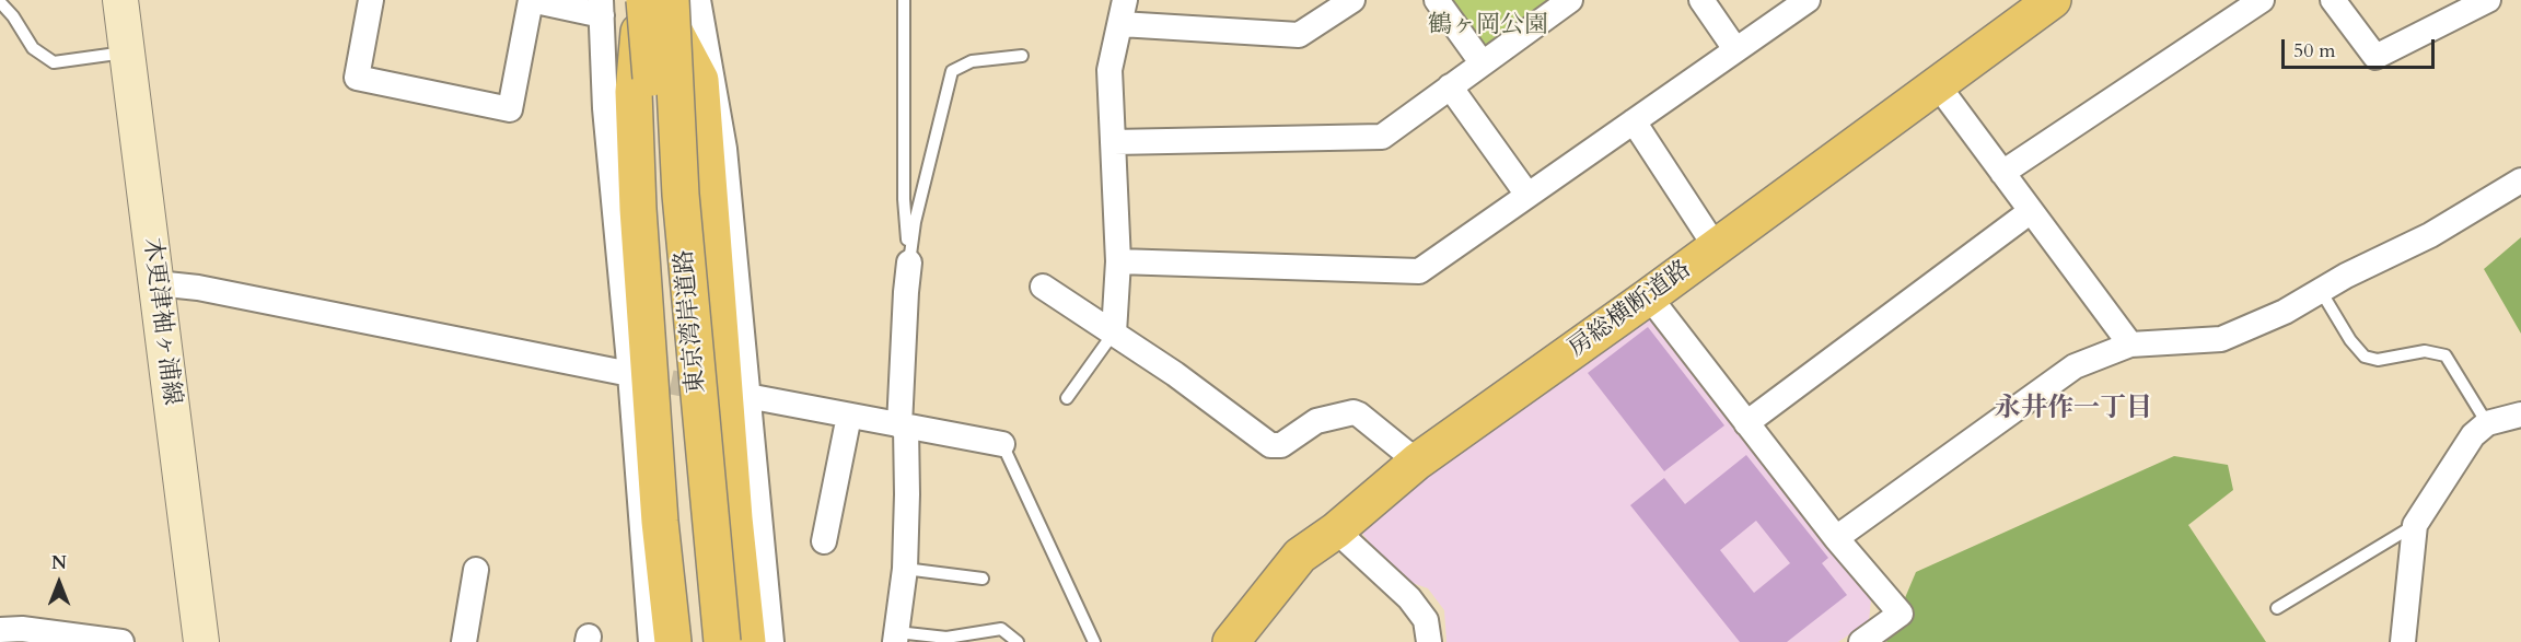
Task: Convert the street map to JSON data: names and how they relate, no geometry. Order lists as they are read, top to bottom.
{
  "streets": {
    "highway": ["房総横断道路", "東京湾岸道路"],
    "main road": ["木更津袖ヶ浦線"]
  },
  "districts": ["永井作一丁目"],
  "parks": ["鶴ヶ岡公園"],
  "scale_bar": "50 m",
  "north": "top"
}
